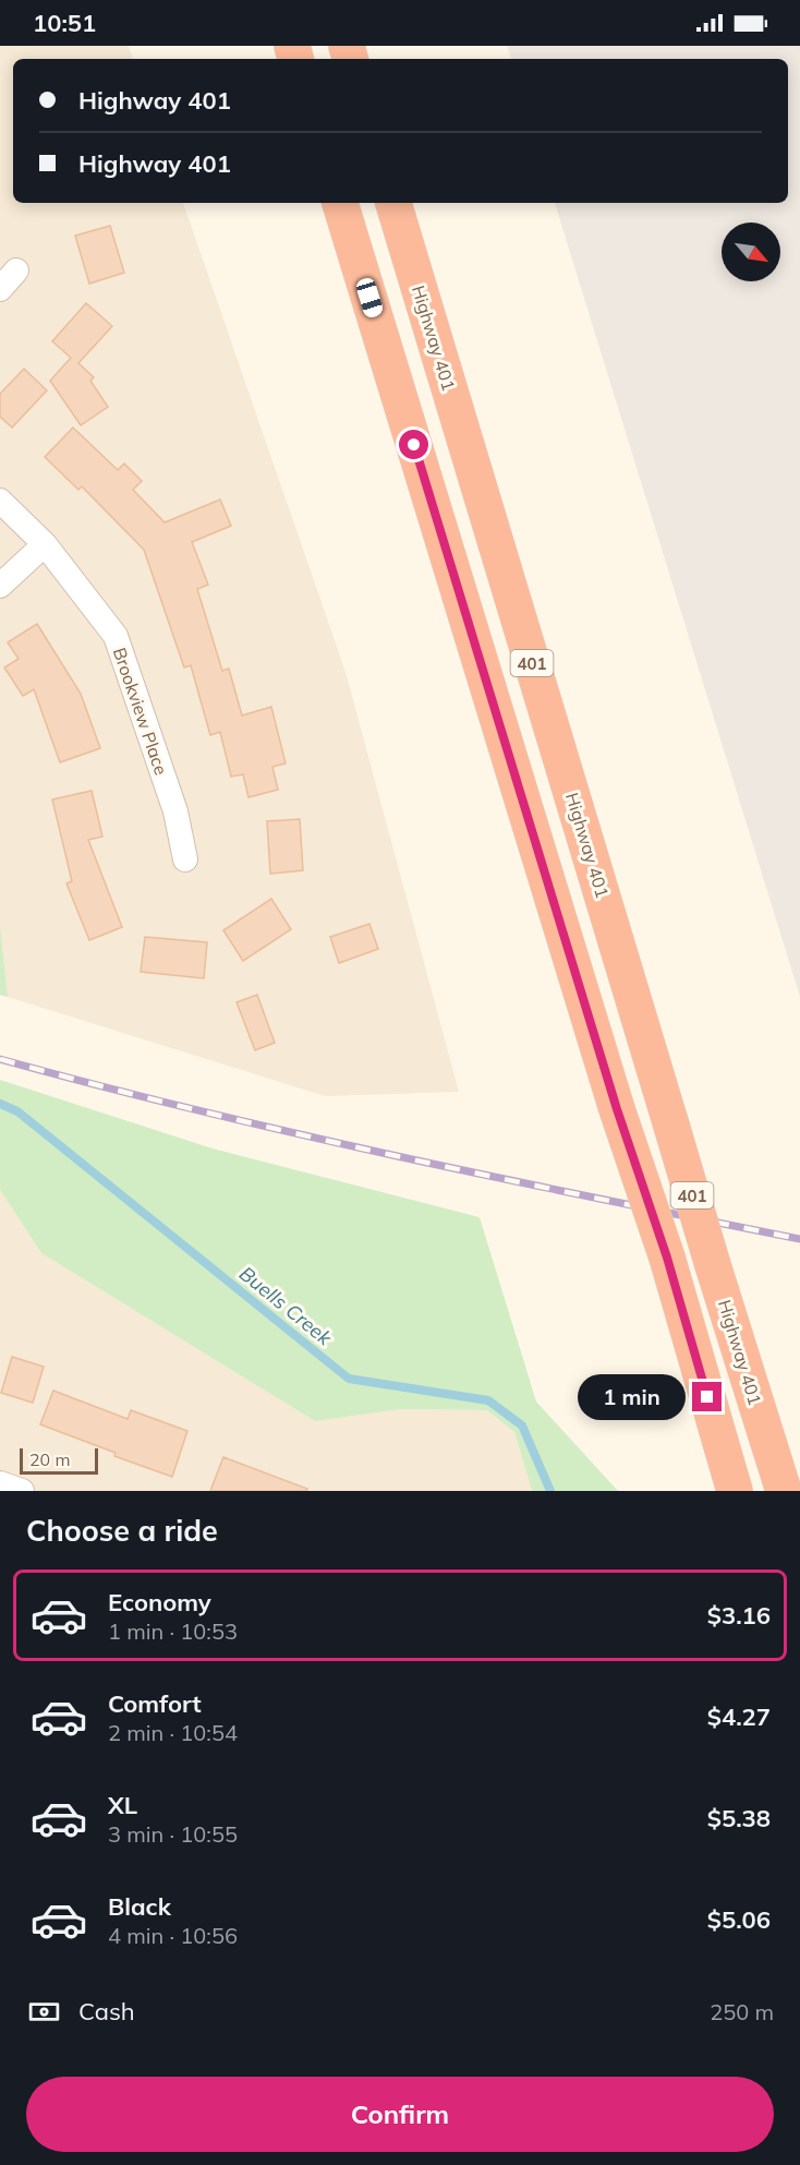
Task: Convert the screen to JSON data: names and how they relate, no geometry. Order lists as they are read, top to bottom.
{
  "streets": {
    "highway": ["Highway 401", "401"],
    "street": ["Brookview Place"]
  },
  "water": ["Buells Creek"],
  "scale_bar": "20 m",
  "north": "bottom right",
  "page": {
    "status": "10:51",
    "banner": ["Highway 401", "Highway 401"],
    "bubble": "1 min",
    "scale": "20 m",
    "heading": "Choose a ride",
    "list": [
      {
        "name": "Economy",
        "note": "1 min · 10:53",
        "value": "$3.16"
      },
      {
        "name": "Comfort",
        "note": "2 min · 10:54",
        "value": "$4.27"
      },
      {
        "name": "XL",
        "note": "3 min · 10:55",
        "value": "$5.38"
      },
      {
        "name": "Black",
        "note": "4 min · 10:56",
        "value": "$5.06"
      }
    ],
    "pay": ["Cash", "250 m"],
    "buttons": "Confirm"
  }
}
